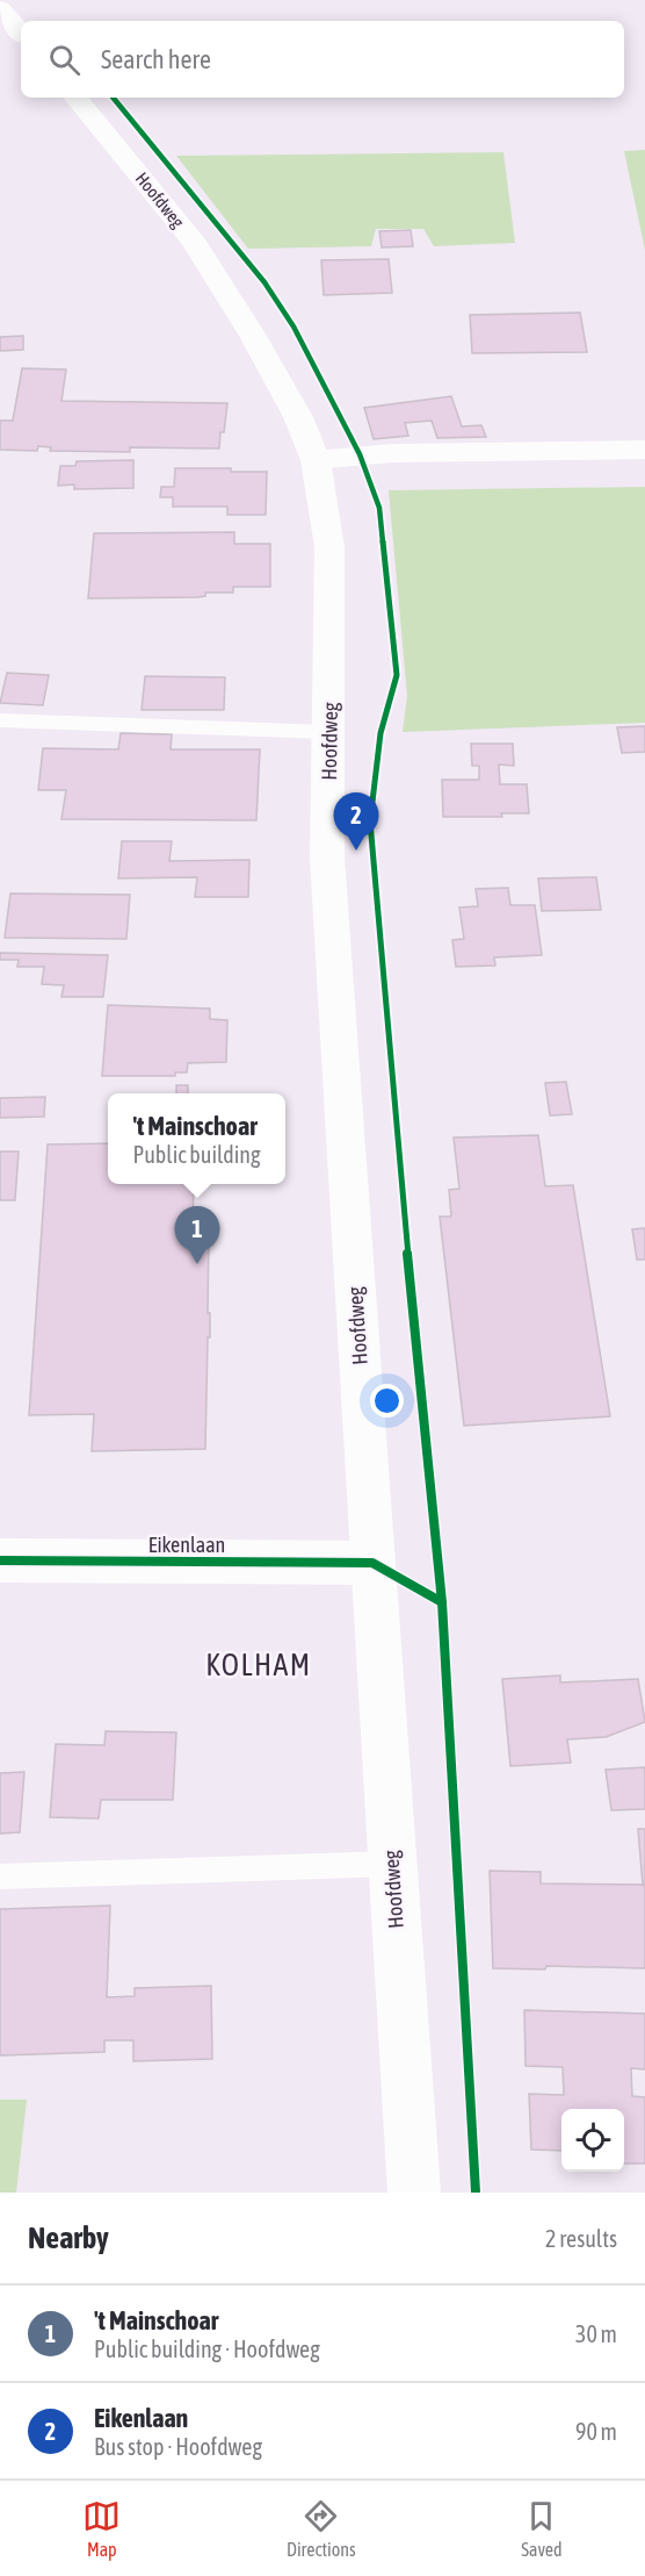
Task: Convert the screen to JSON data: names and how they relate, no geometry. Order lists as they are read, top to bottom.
{
  "streets": {
    "main road": ["Hoofdweg", "Eikenlaan"]
  },
  "crossings": [
    ["Hoofdweg", "Eikenlaan"]
  ],
  "districts": ["KOLHAM"],
  "page": {
    "search": "Search here",
    "pins": ["2", "1"],
    "popup": ["'t Mainschoar", "Public building"],
    "heading": ["Nearby", "2 results"],
    "list": [
      {
        "mark": "1",
        "name": "'t Mainschoar",
        "note": "Public building · Hoofdweg",
        "value": "30 m"
      },
      {
        "mark": "2",
        "name": "Eikenlaan",
        "note": "Bus stop · Hoofdweg",
        "value": "90 m"
      }
    ],
    "nav": ["Map", "Directions", "Saved"]
  }
}
